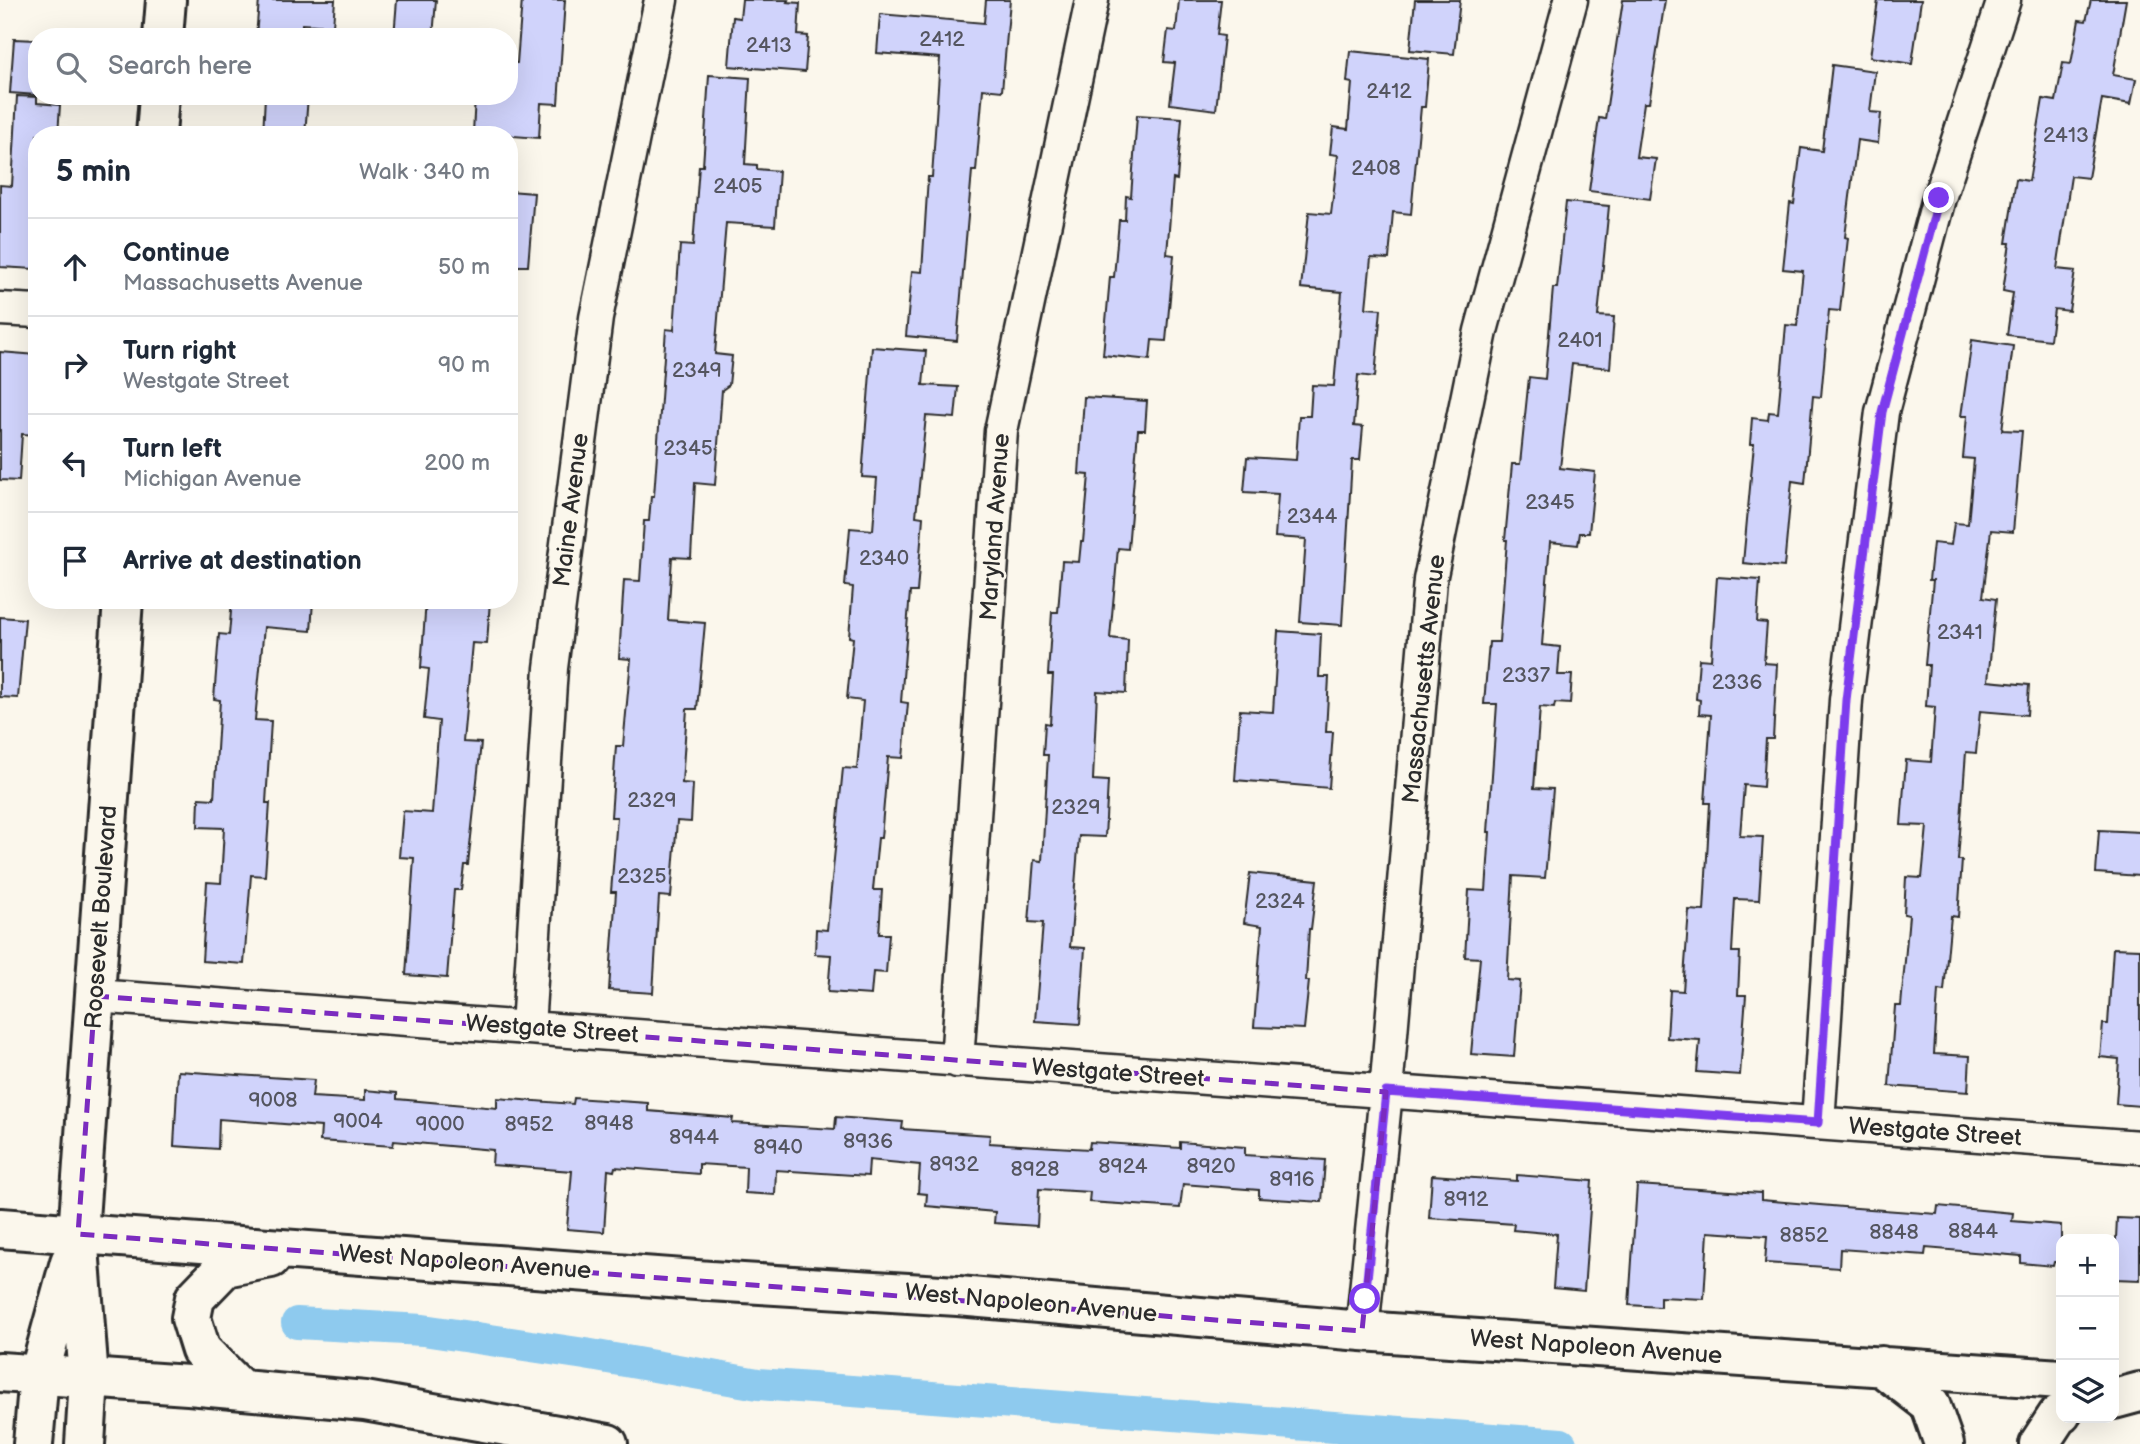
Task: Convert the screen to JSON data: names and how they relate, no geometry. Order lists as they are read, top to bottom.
{
  "streets": {
    "main road": ["Roosevelt Boulevard", "West Napoleon Avenue"],
    "street": [
      "Maine Avenue",
      "Maryland Avenue",
      "Massachusetts Avenue",
      "Westgate Street"
    ]
  },
  "crossings": [
    ["Maine Avenue", "Westgate Street"],
    ["Maryland Avenue", "Westgate Street"],
    ["Massachusetts Avenue", "Westgate Street"],
    ["Massachusetts Avenue", "West Napoleon Avenue"],
    ["Roosevelt Boulevard", "Westgate Street"],
    ["Roosevelt Boulevard", "West Napoleon Avenue"]
  ],
  "house_numbers": [
    "2412",
    "2413",
    "2412",
    "2413",
    "2408",
    "2405",
    "2401",
    "2349",
    "2345",
    "2345",
    "2344",
    "2340",
    "2341",
    "2337",
    "2336",
    "2329",
    "2329",
    "2325",
    "2324",
    "9008",
    "9004",
    "8948",
    "9000",
    "8952",
    "8944",
    "8936",
    "8940",
    "8932",
    "8924",
    "8920",
    "8928",
    "8916",
    "8912",
    "8844",
    "8848",
    "8852"
  ],
  "page": {
    "search": "Search here",
    "heading": ["5 min", "Walk · 340 m"],
    "list": [
      ["Continue", "Massachusetts Avenue", "50 m"],
      ["Turn right", "Westgate Street", "90 m"],
      ["Turn left", "Michigan Avenue", "200 m"],
      "Arrive at destination"
    ],
    "map_buttons": ["+", "−"]
  }
}
